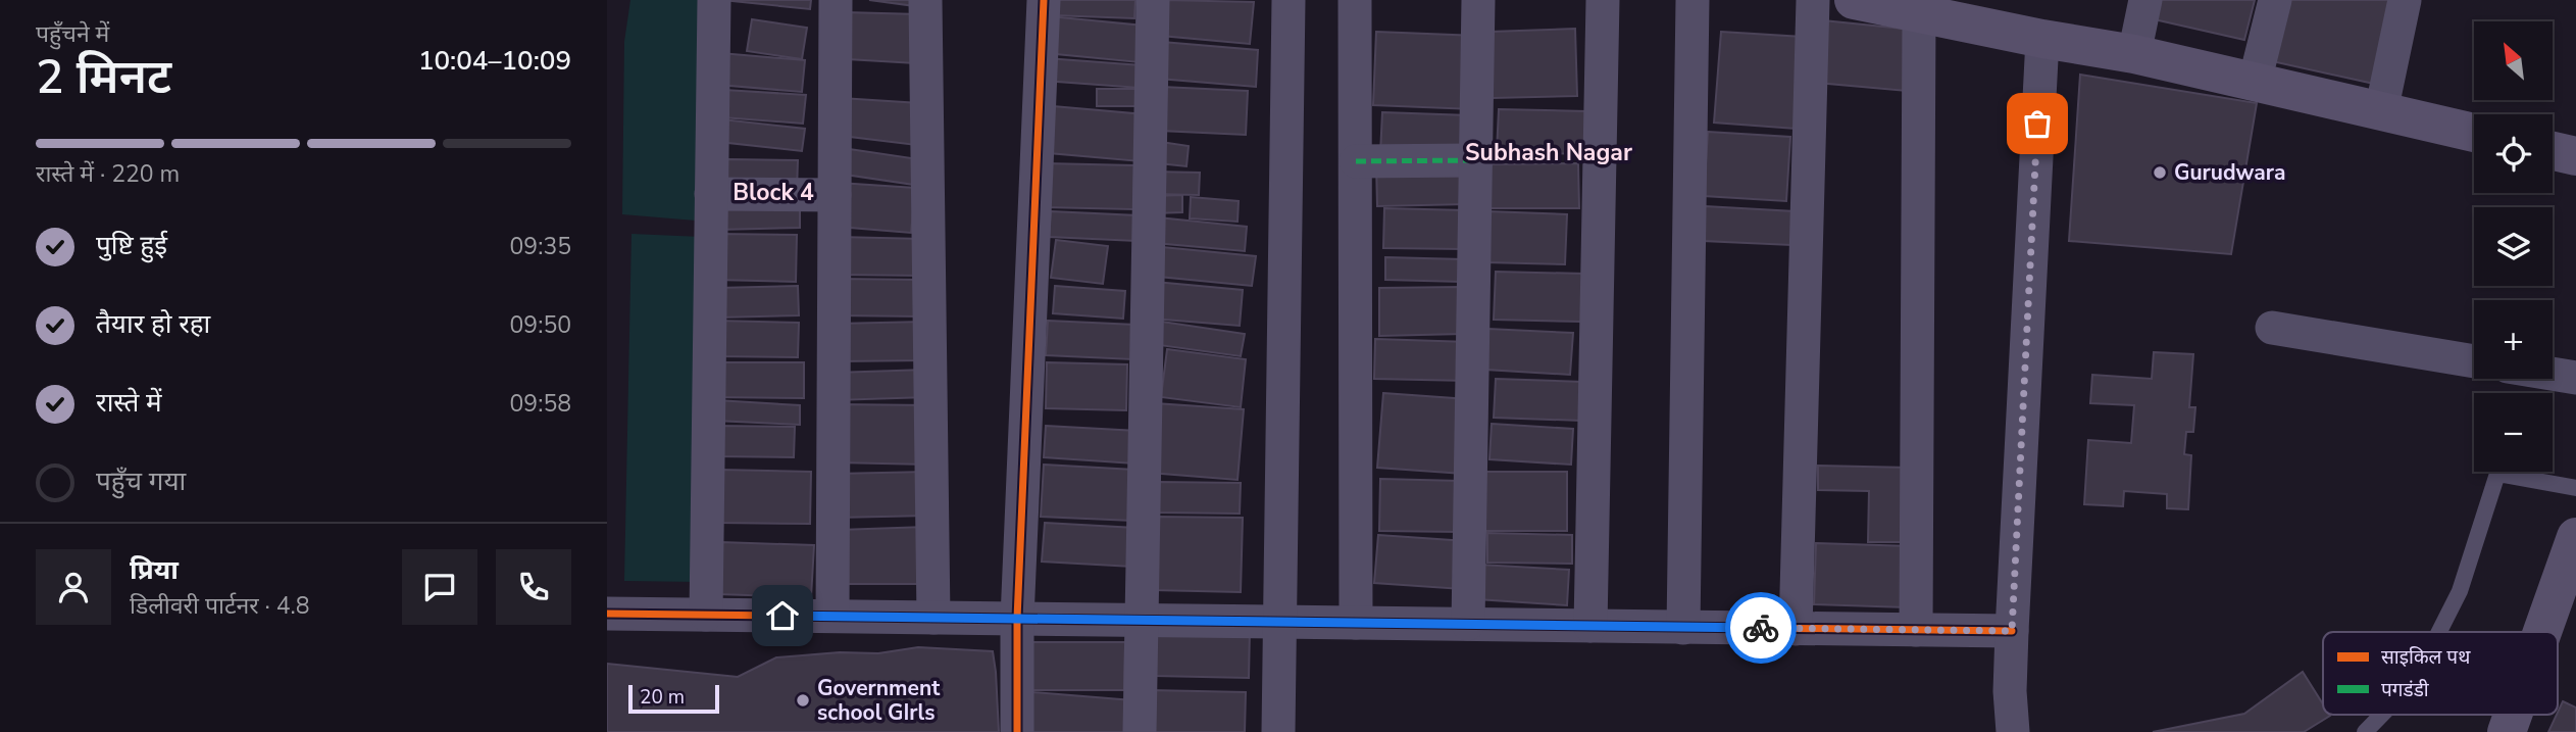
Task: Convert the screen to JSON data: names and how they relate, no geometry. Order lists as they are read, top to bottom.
{
  "districts": ["Subhash Nagar", "Block 4"],
  "places": ["Gurudwara", "Government school GIrls"],
  "legend": ["साइकिल पथ", "पगडंडी"],
  "scale_bar": "20 m",
  "north": "top left",
  "page": {
    "heading": ["2 मिनट", "पहुँचने में", "10:04–10:09"],
    "panel": ["प्रिया", "डिलीवरी पार्टनर · 4.8"],
    "map_buttons": ["+", "−"],
    "bar": "रास्ते में · 220 m",
    "list": [
      ["पुष्टि हुई", "09:35"],
      ["तैयार हो रहा", "09:50"],
      ["रास्ते में", "09:58"],
      "पहुँच गया"
    ],
    "scale": "20 m"
  }
}
